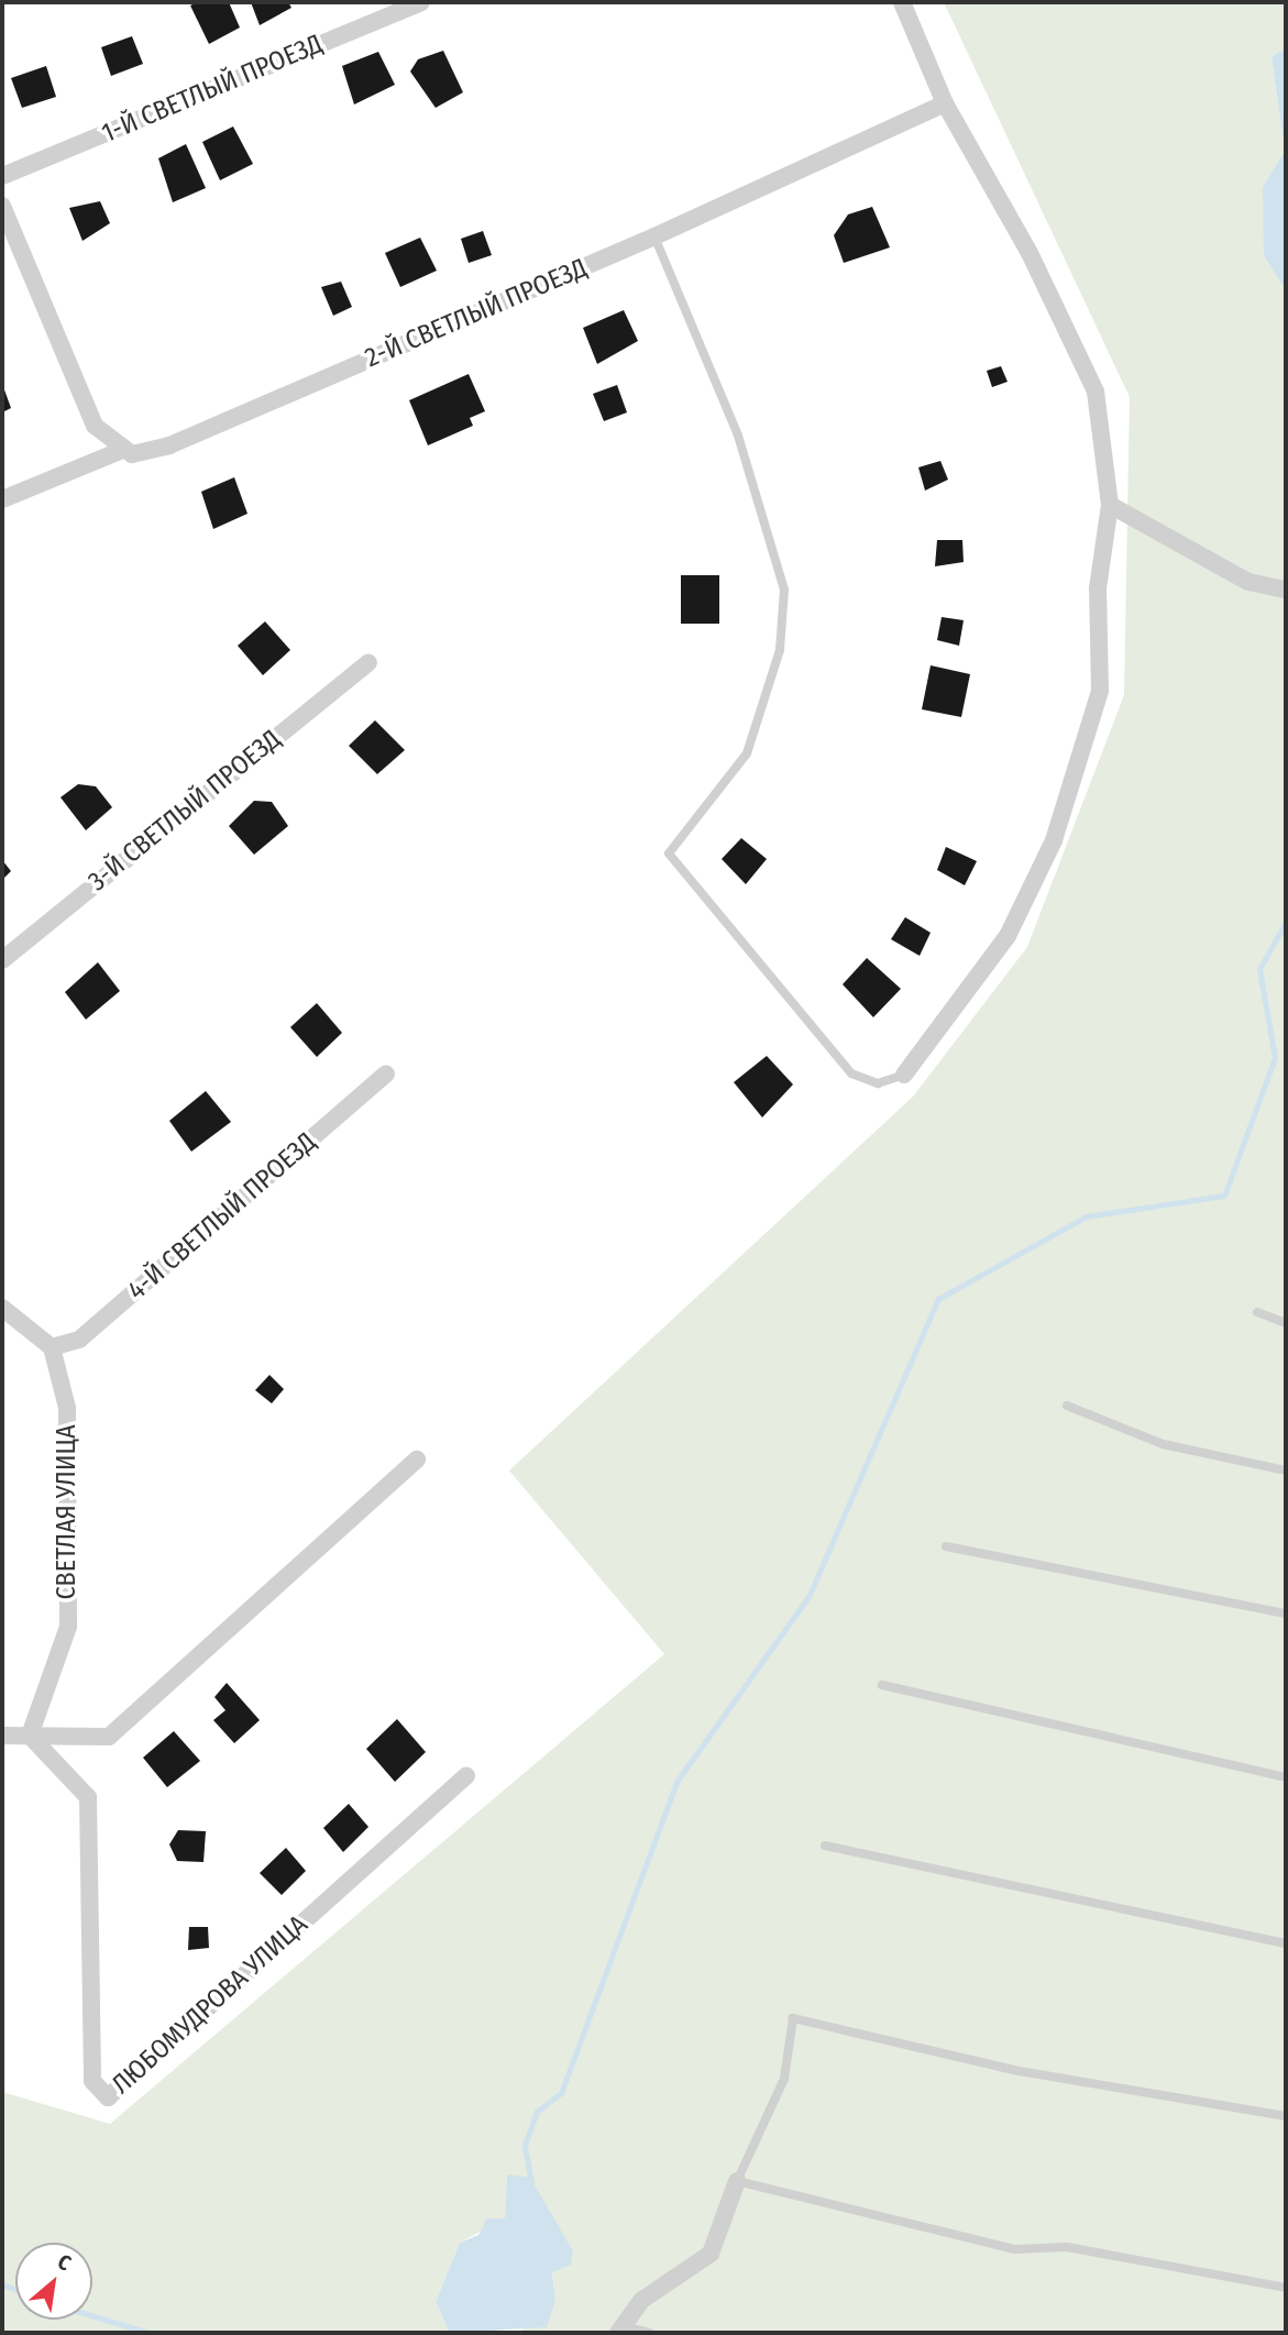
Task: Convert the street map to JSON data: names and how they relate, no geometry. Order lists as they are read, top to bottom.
{
  "streets": {
    "street": [
      "1-Й СВЕТЛЫЙ ПРОЕЗД",
      "2-Й СВЕТЛЫЙ ПРОЕЗД",
      "3-Й СВЕТЛЫЙ ПРОЕЗД",
      "4-Й СВЕТЛЫЙ ПРОЕЗД",
      "СВЕТЛАЯ УЛИЦА",
      "ЛЮБОМУДРОВА УЛИЦА"
    ]
  },
  "crossings": [
    ["4-Й СВЕТЛЫЙ ПРОЕЗД", "СВЕТЛАЯ УЛИЦА"],
    ["СВЕТЛАЯ УЛИЦА", "ЛЮБОМУДРОВА УЛИЦА"]
  ],
  "north": "top right"
}
